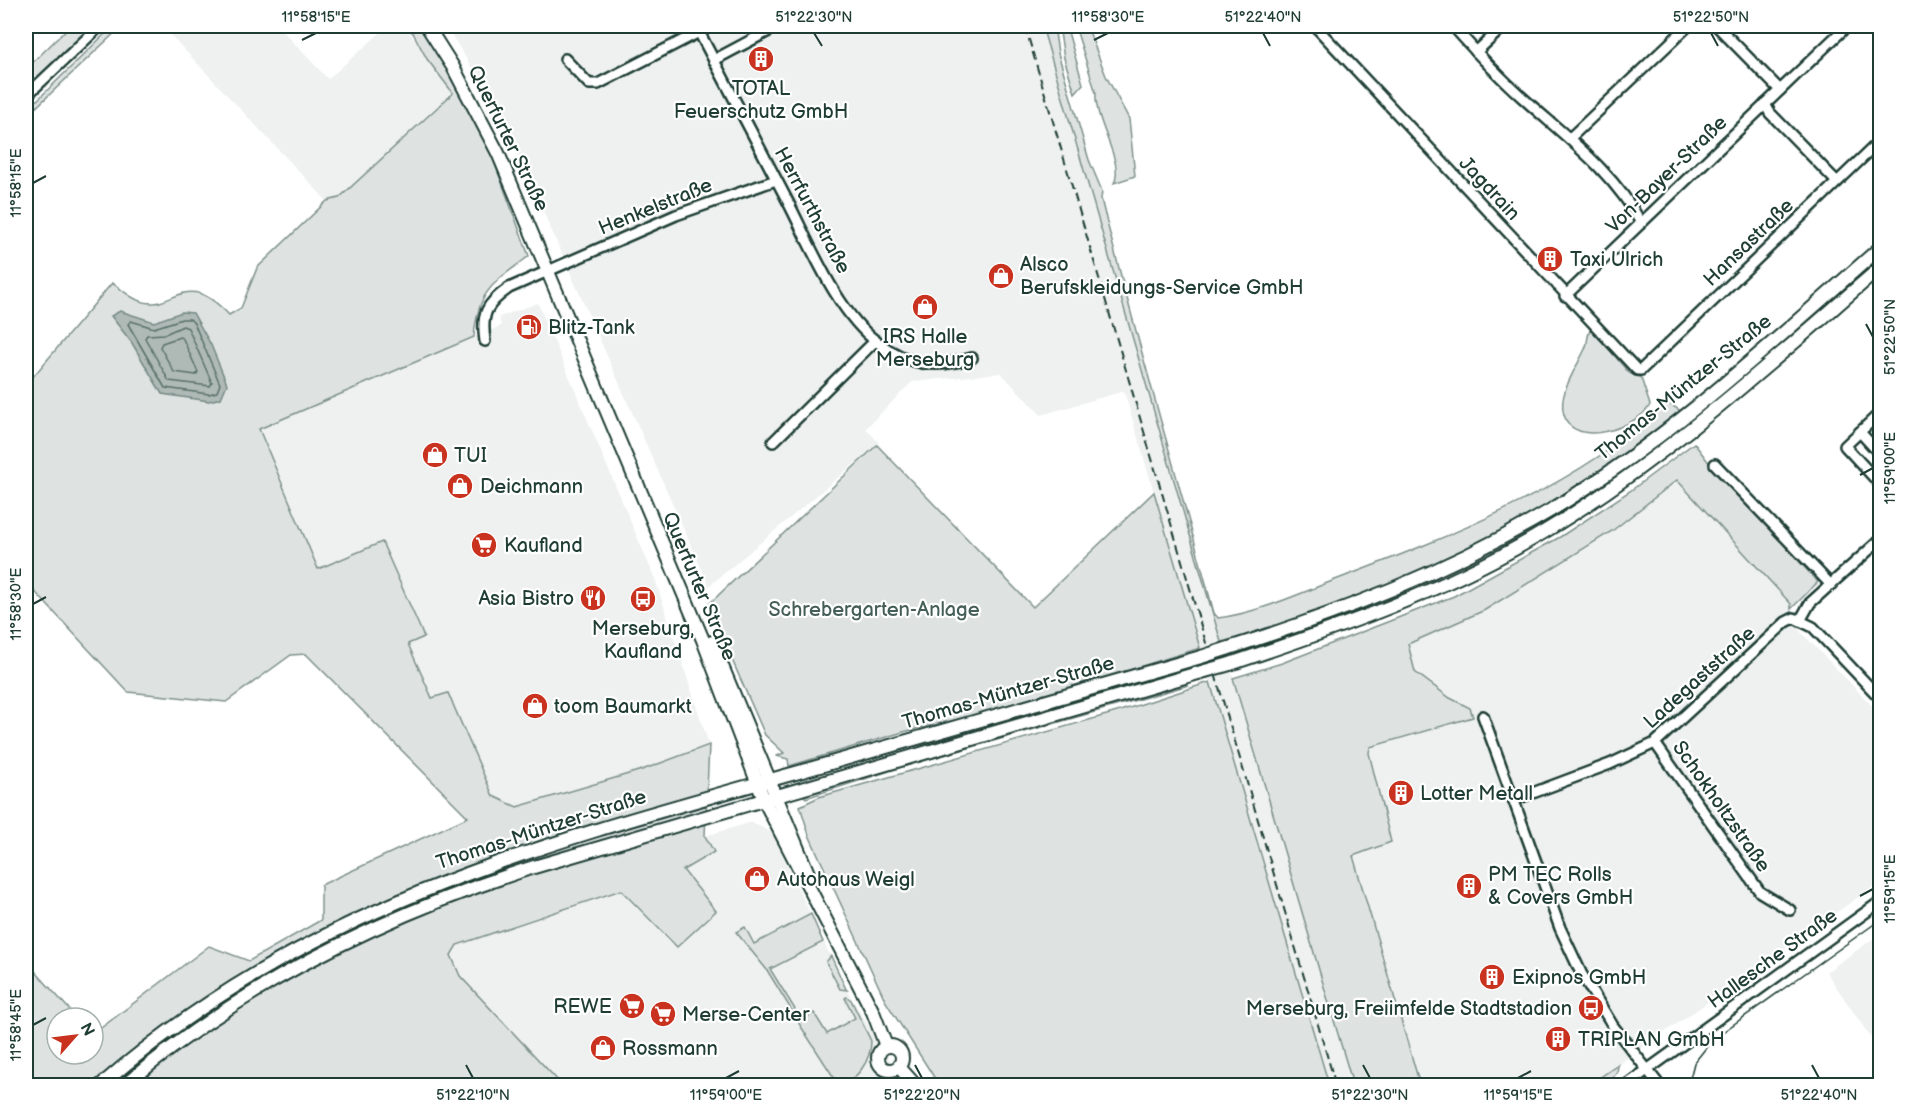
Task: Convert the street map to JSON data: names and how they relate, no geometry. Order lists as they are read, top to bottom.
{
  "streets": {
    "main road": ["Querfurter Straße", "Thomas-Müntzer-Straße"],
    "street": [
      "Von-Bayer-Straße",
      "Jagdrain",
      "Henkelstraße",
      "Herrfurthstraße",
      "Hansastraße",
      "Ladegaststraße",
      "Schokholtzstraße",
      "Hallesche Straße"
    ]
  },
  "crossings": [
    ["Querfurter Straße", "Henkelstraße"],
    ["Querfurter Straße", "Thomas-Müntzer-Straße"],
    ["Von-Bayer-Straße", "Jagdrain"],
    ["Jagdrain", "Hansastraße"],
    ["Henkelstraße", "Herrfurthstraße"],
    ["Ladegaststraße", "Schokholtzstraße"]
  ],
  "parks": ["Schrebergarten-Anlage"],
  "places": {
    "building": [
      "TOTAL Feuerschutz GmbH",
      "Taxi Ulrich",
      "Lotter Metall",
      "PM TEC Rolls & Covers GmbH",
      "Exipnos GmbH",
      "TRIPLAN GmbH"
    ],
    "shop": [
      "Alsco Berufskleidungs-Service GmbH",
      "IRS Halle Merseburg",
      "TUI",
      "Deichmann",
      "toom Baumarkt",
      "Autohaus Weigl",
      "Rossmann"
    ],
    "fuel station": ["Blitz-Tank"],
    "supermarket": ["Kaufland", "REWE", "Merse-Center"],
    "restaurant": ["Asia Bistro"],
    "bus stop": ["Merseburg, Kaufland", "Merseburg, Freiimfelde Stadtstadion"]
  },
  "north": "top right",
  "coordinates": [
    "11°58'15\"E",
    "51°22'30\"N",
    "11°58'30\"E",
    "51°22'40\"N",
    "51°22'50\"N",
    "11°59'00\"E",
    "11°59'15\"E",
    "11°58'45\"E",
    "51°22'10\"N",
    "51°22'20\"N"
  ]
}
